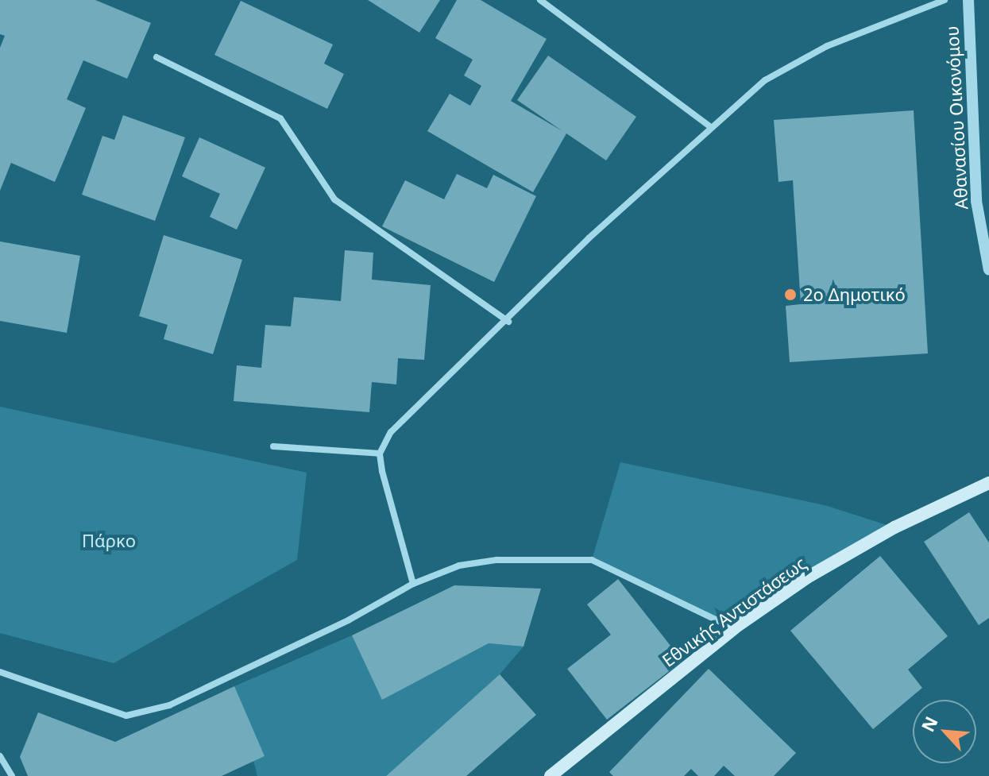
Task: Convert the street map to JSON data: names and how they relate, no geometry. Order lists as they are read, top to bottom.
{
  "streets": {
    "main road": ["Εθνικής Αντιστάσεως"],
    "street": ["Αθανασίου Οικονόμου"]
  },
  "parks": ["Πάρκο"],
  "places": ["2ο Δημοτικό"],
  "north": "top left"
}
